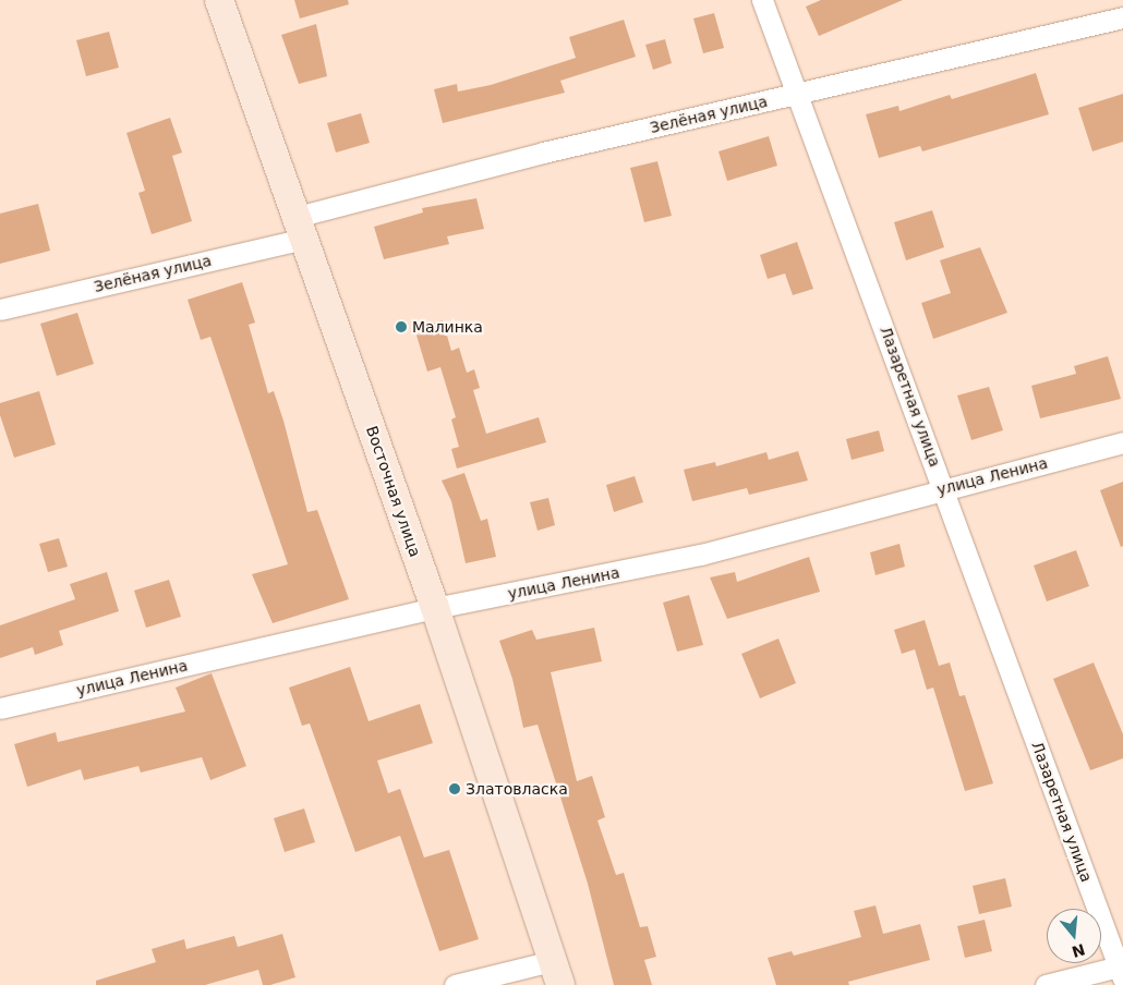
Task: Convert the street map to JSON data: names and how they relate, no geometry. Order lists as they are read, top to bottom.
{
  "streets": {
    "street": [
      "Зелёная улица",
      "Лазаретная улица",
      "улица Ленина",
      "Восточная улица"
    ]
  },
  "crossings": [
    ["Зелёная улица", "Лазаретная улица"],
    ["Зелёная улица", "Восточная улица"],
    ["Лазаретная улица", "улица Ленина"],
    ["улица Ленина", "Восточная улица"]
  ],
  "places": ["Малинка", "Златовласка"],
  "north": "bottom"
}
